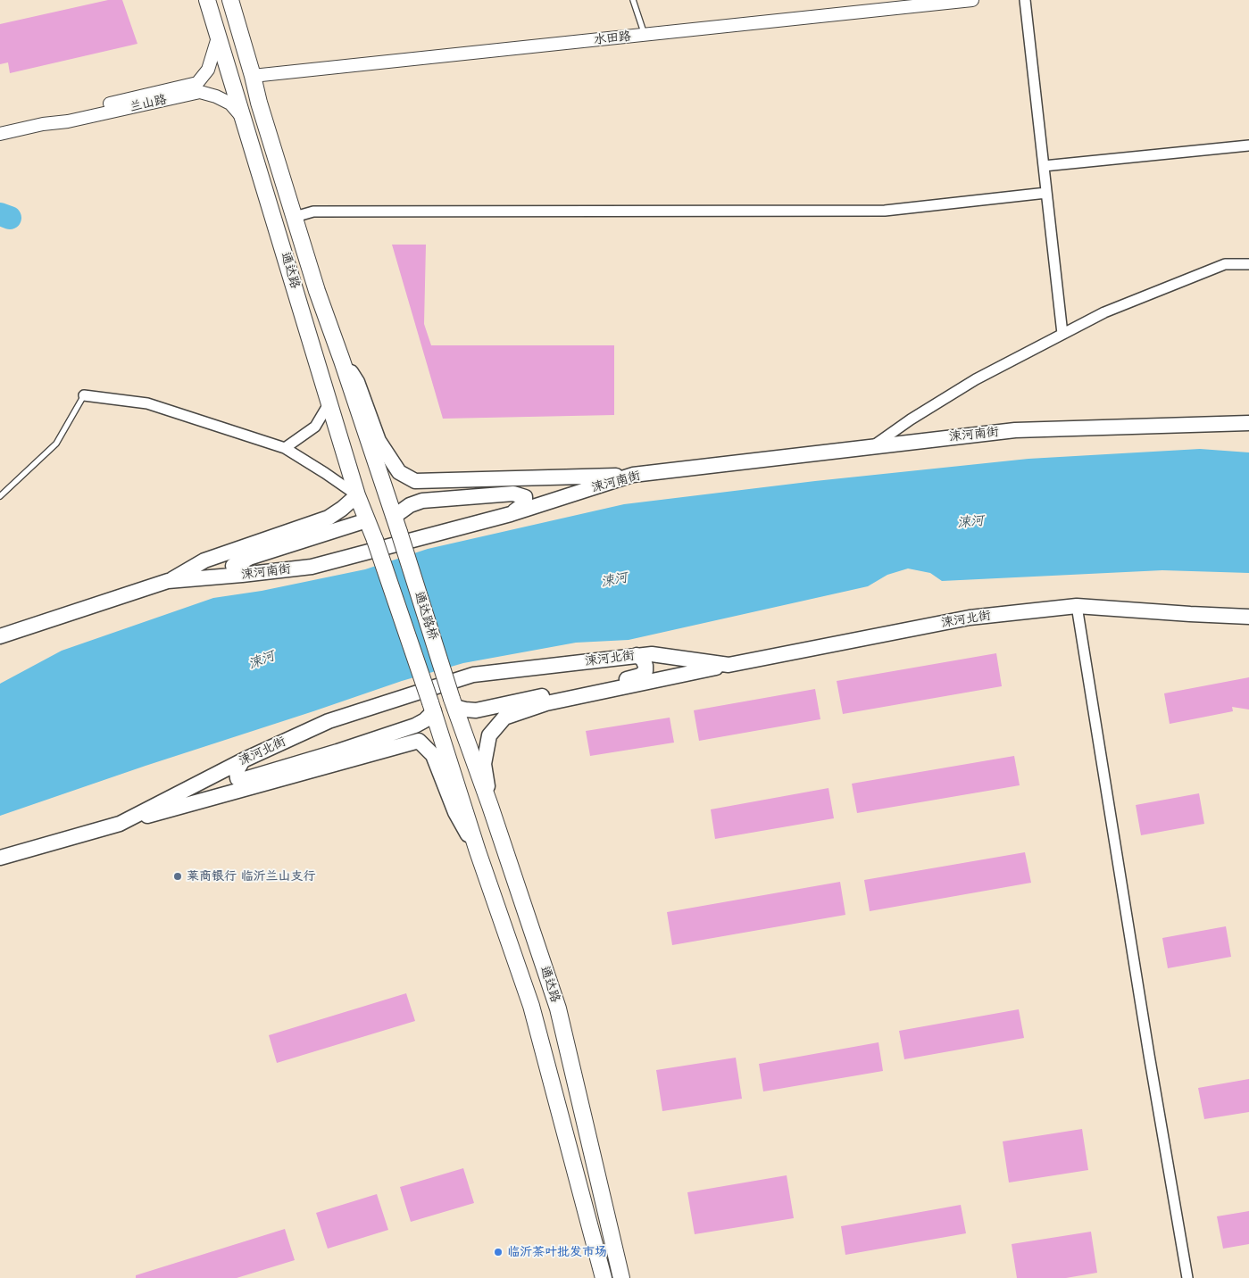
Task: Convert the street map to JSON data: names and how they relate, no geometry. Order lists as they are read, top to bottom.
{
  "streets": {
    "main road": [
      "通达路",
      "涑河南街",
      "通达路桥",
      "涑河北街"
    ],
    "street": ["水田路", "兰山路"]
  },
  "crossings": [
    ["水田路", "通达路"],
    ["兰山路", "通达路"],
    ["通达路", "通达路桥"]
  ],
  "water": ["涑河"],
  "places": ["莱商银行 临沂兰山支行", "临沂茶叶批发市场"]
}
